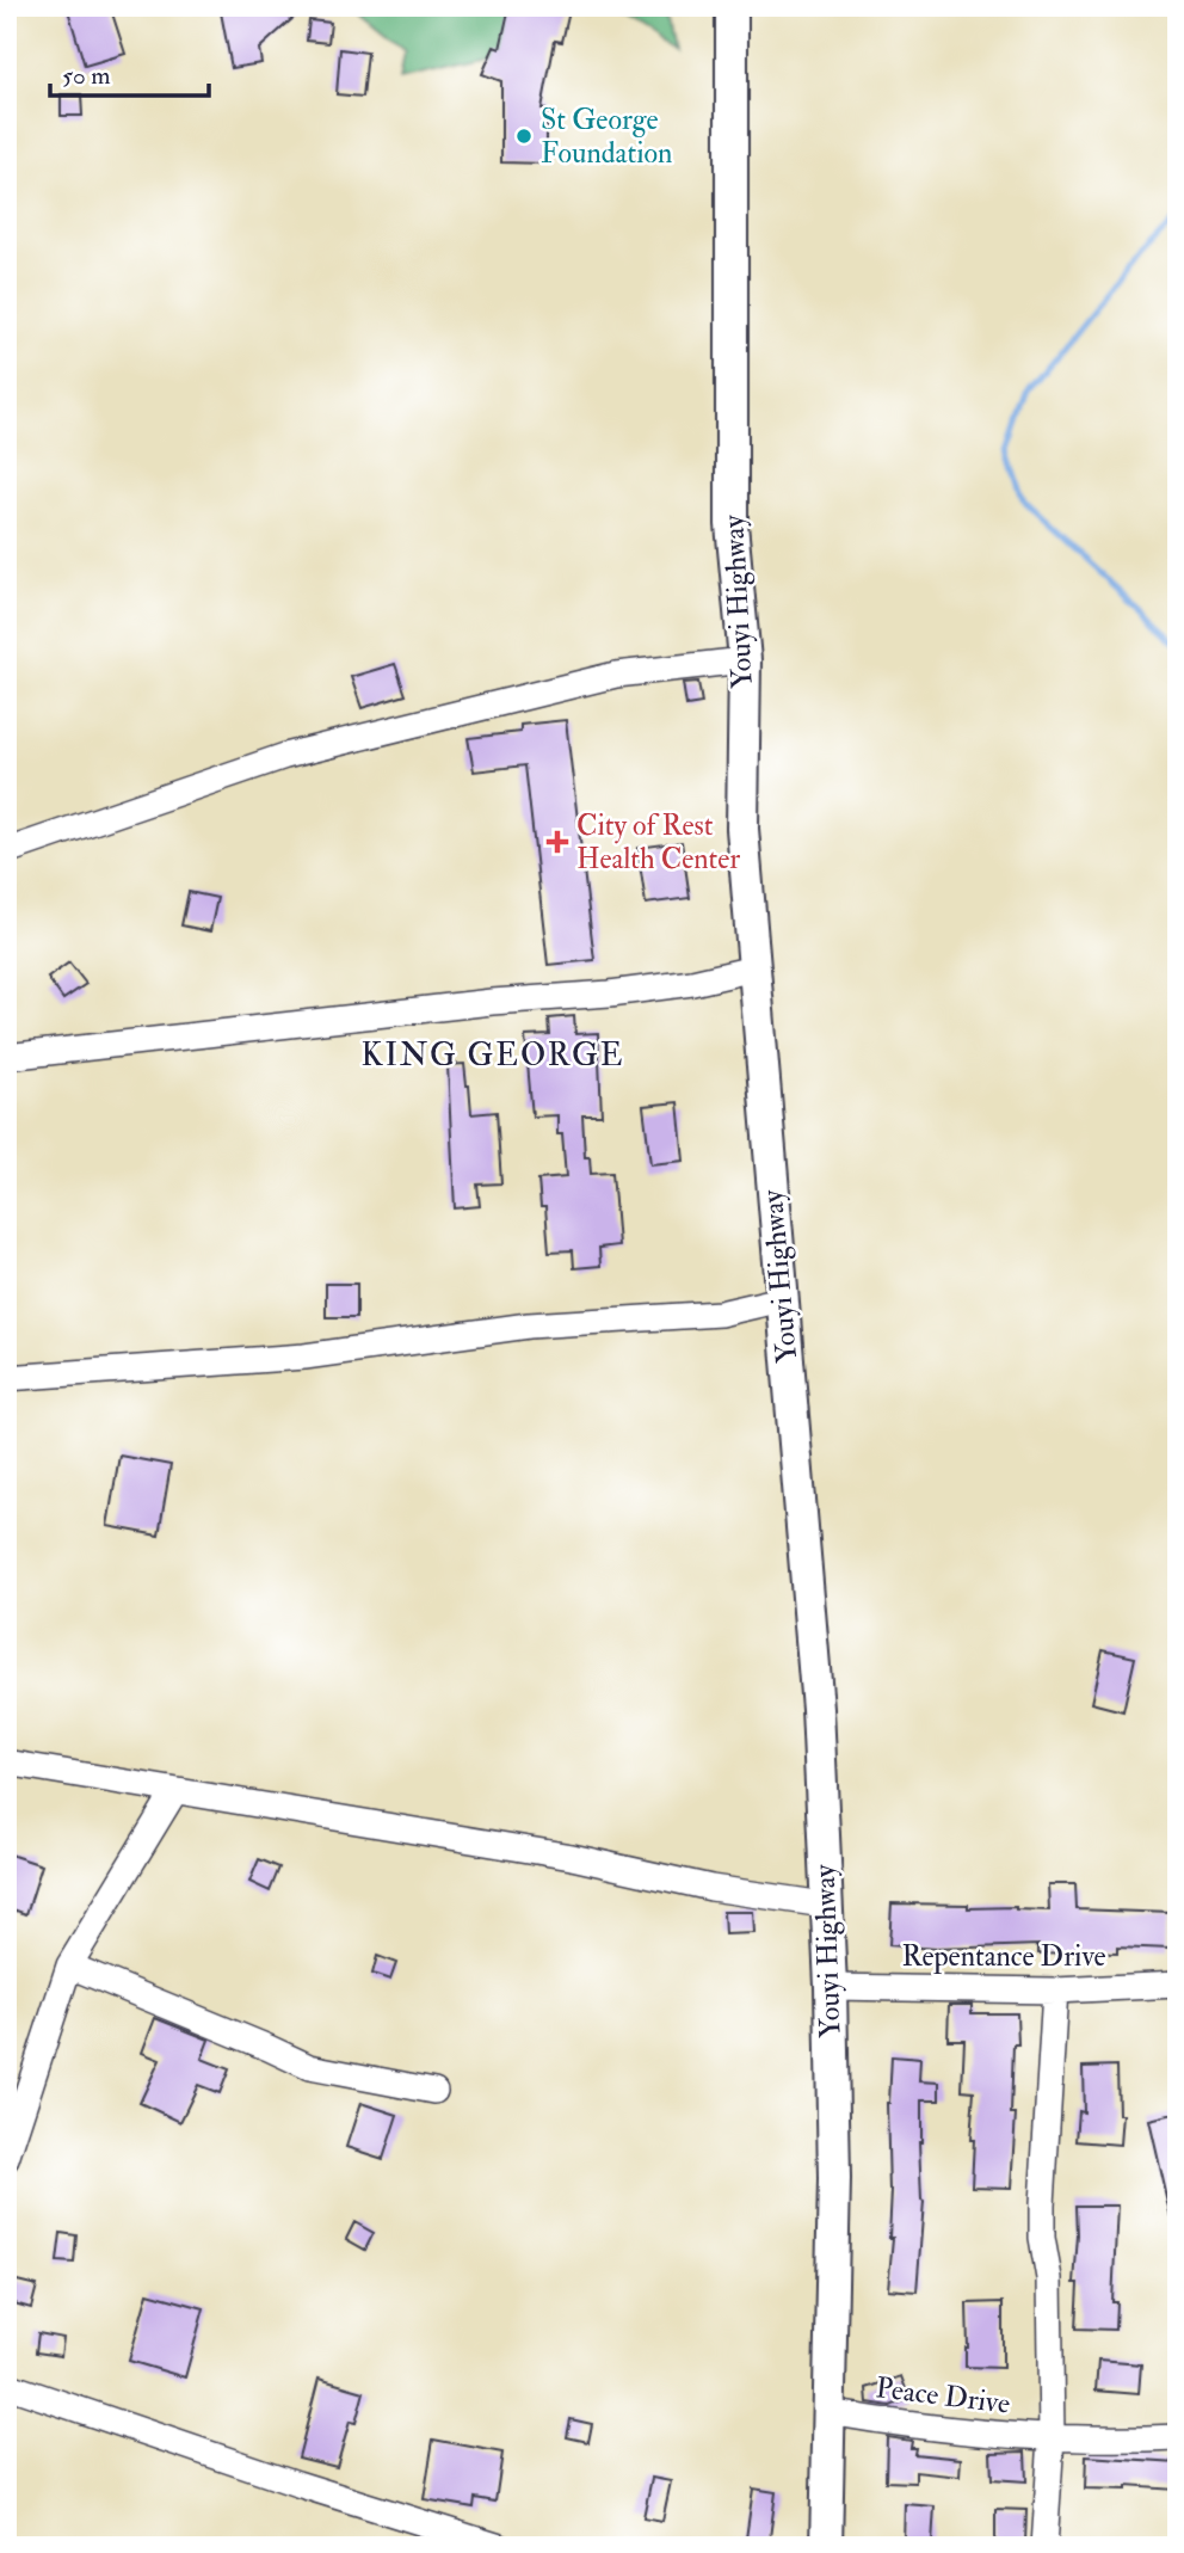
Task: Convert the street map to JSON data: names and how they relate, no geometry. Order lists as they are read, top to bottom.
{
  "streets": {
    "main road": ["Youyi Highway"],
    "street": ["Repentance Drive", "Peace Drive"]
  },
  "crossings": [
    ["Youyi Highway", "Repentance Drive"],
    ["Youyi Highway", "Peace Drive"]
  ],
  "districts": ["KING GEORGE"],
  "places": {
    "other": ["St George Foundation"],
    "health": ["City of Rest Health Center"]
  },
  "scale_bar": "50 m"
}
